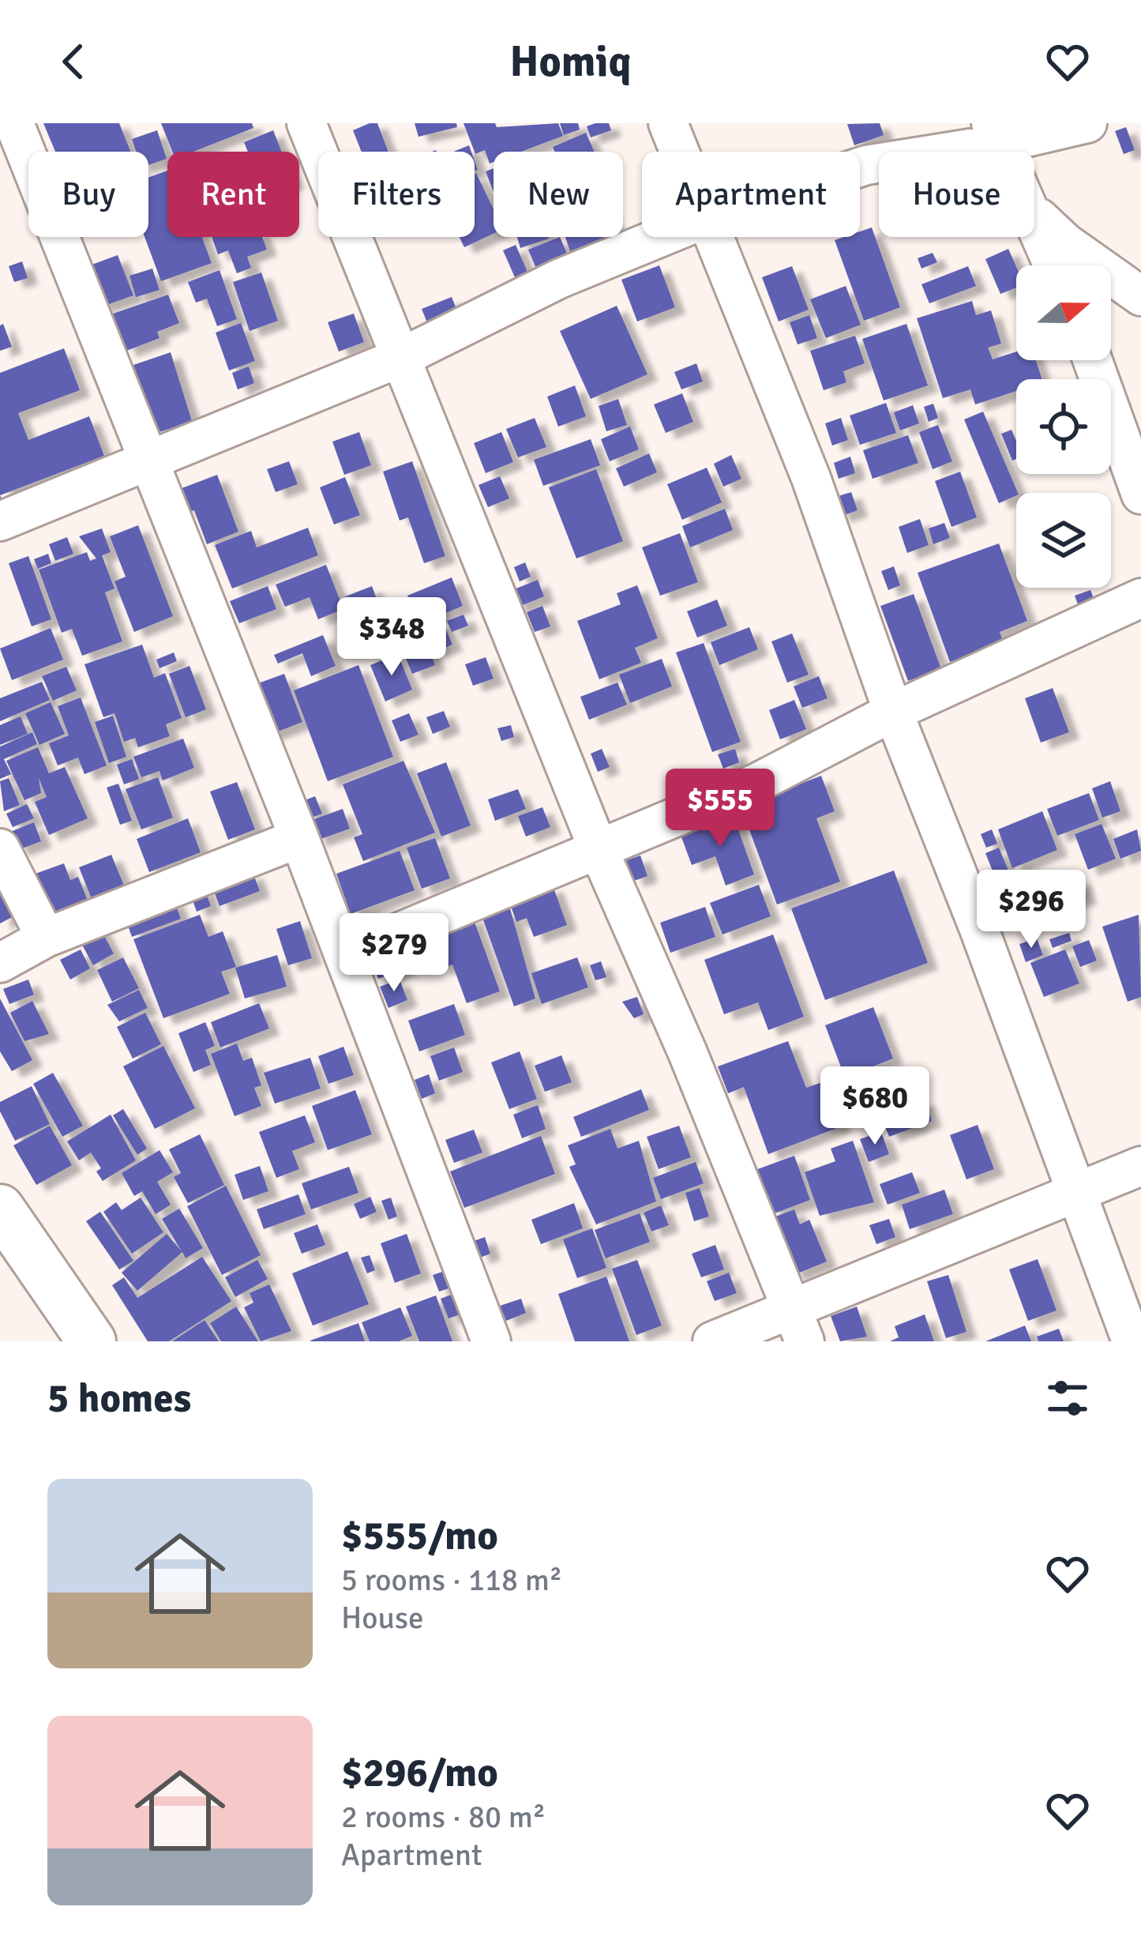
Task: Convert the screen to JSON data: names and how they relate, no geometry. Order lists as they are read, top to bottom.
{
  "north": "right",
  "page": {
    "header": "Homiq",
    "chip": [
      "Buy",
      "Rent",
      "Filters",
      "New",
      "Apartment",
      "House"
    ],
    "price": [
      "$348",
      "$555",
      "$296",
      "$279",
      "$680"
    ],
    "heading": "5 homes",
    "list": [
      {
        "name": "$555/mo",
        "note": "5 rooms · 118 m² · House"
      },
      {
        "name": "$296/mo",
        "note": "2 rooms · 80 m² · Apartment"
      }
    ]
  }
}
